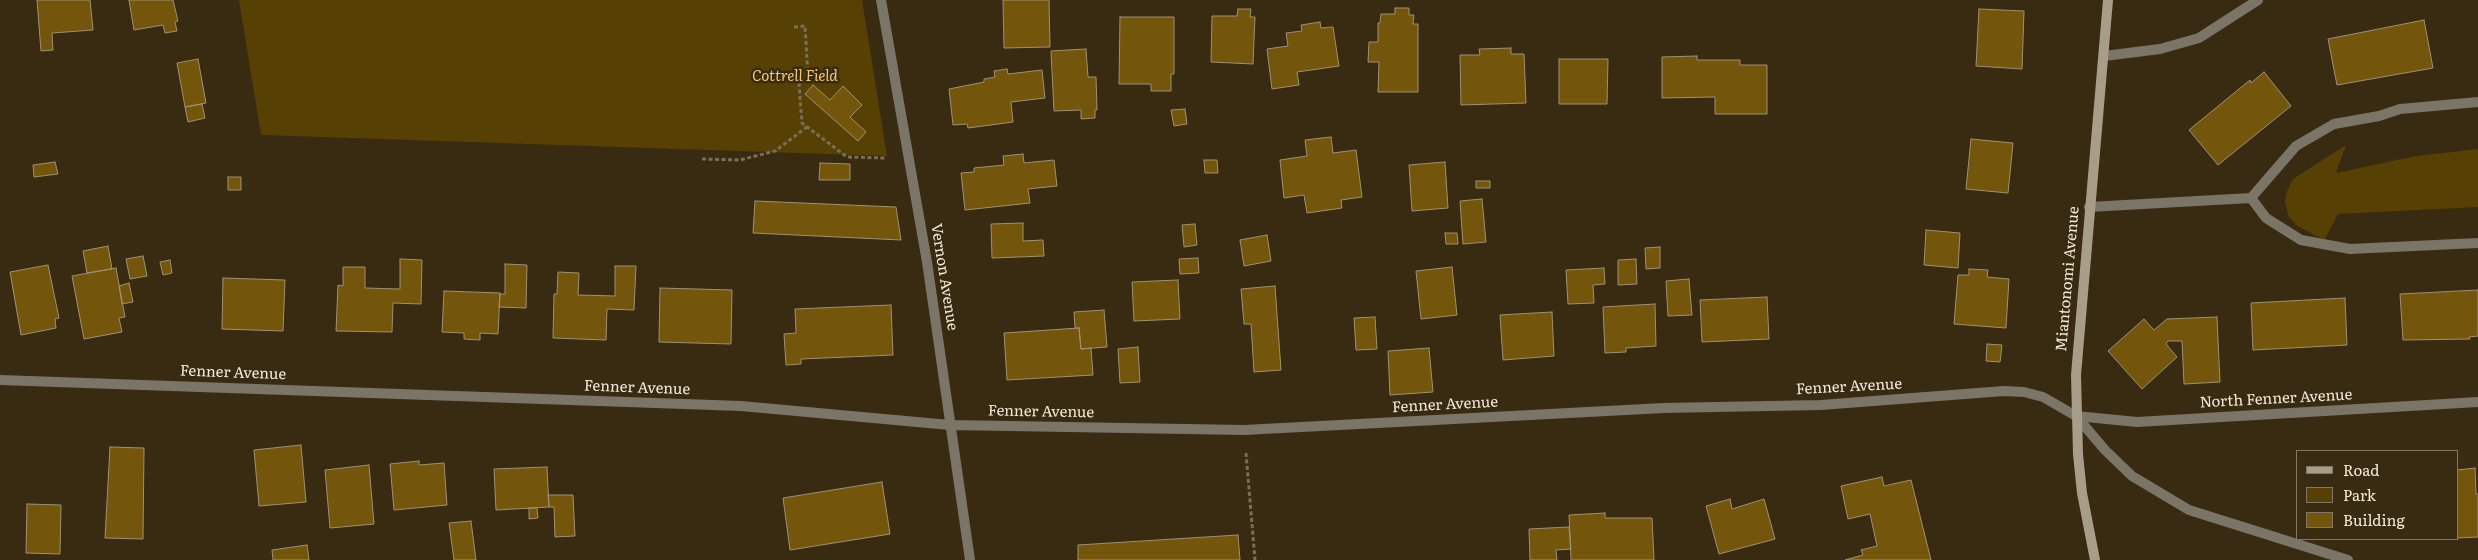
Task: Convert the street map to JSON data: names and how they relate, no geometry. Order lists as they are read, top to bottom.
{
  "streets": {
    "main road": ["Miantonomi Avenue"],
    "street": ["Vernon Avenue", "Fenner Avenue", "North Fenner Avenue"]
  },
  "crossings": [
    ["Vernon Avenue", "Fenner Avenue"],
    ["Miantonomi Avenue", "Fenner Avenue"],
    ["Miantonomi Avenue", "North Fenner Avenue"],
    ["Fenner Avenue", "North Fenner Avenue"]
  ],
  "parks": ["Cottrell Field"],
  "legend": ["Road", "Park", "Building"]
}
